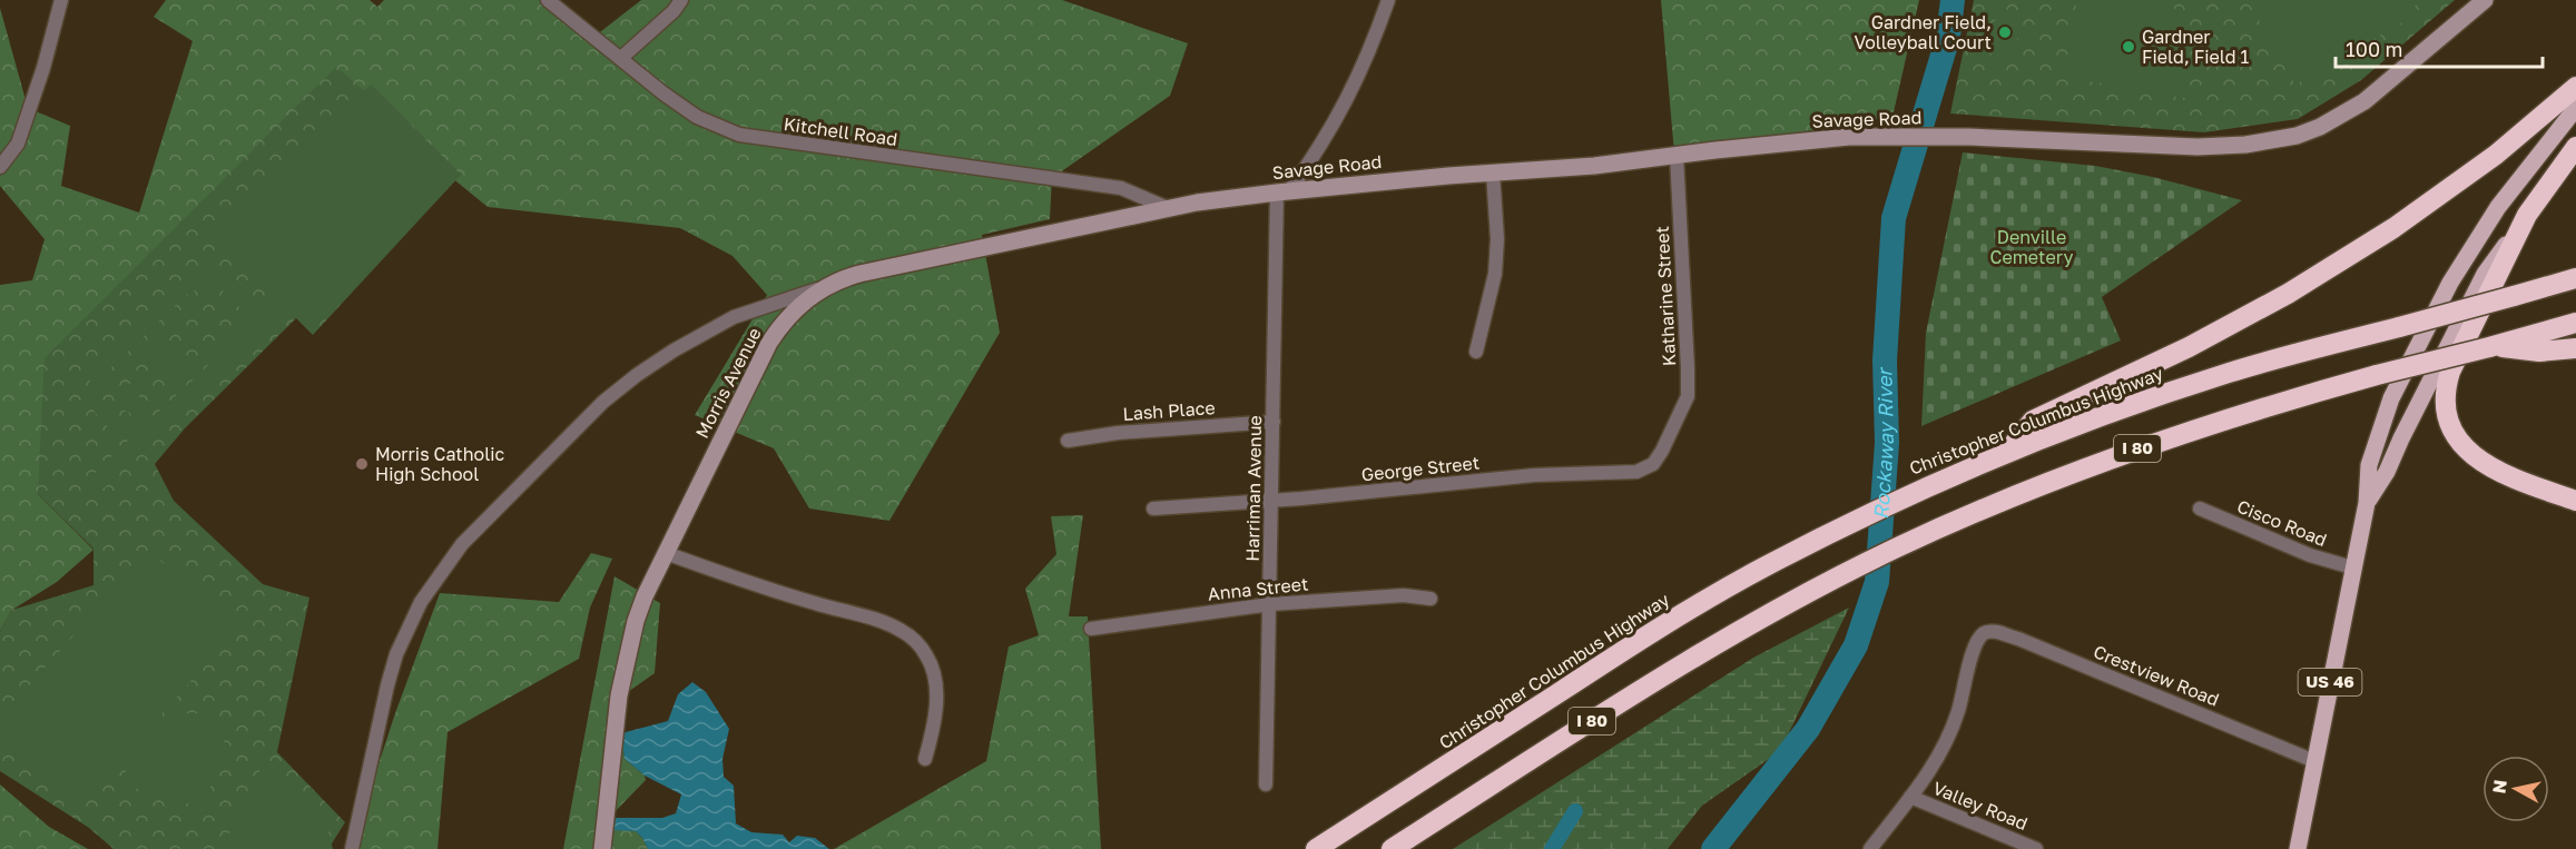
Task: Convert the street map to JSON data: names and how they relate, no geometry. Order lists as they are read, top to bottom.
{
  "streets": {
    "highway": ["Christopher Columbus Highway", "I 80", "US 46"],
    "street": [
      "Savage Road",
      "Kitchell Road",
      "Katharine Street",
      "Morris Avenue",
      "Lash Place",
      "George Street",
      "Harriman Avenue",
      "Cisco Road",
      "Anna Street",
      "Crestview Road",
      "Valley Road"
    ]
  },
  "crossings": [
    ["Savage Road", "Katharine Street"],
    ["Savage Road", "Morris Avenue"],
    ["Savage Road", "Harriman Avenue"],
    ["Kitchell Road", "Morris Avenue"],
    ["Katharine Street", "George Street"],
    ["Lash Place", "Harriman Avenue"],
    ["George Street", "Harriman Avenue"],
    ["Harriman Avenue", "Anna Street"],
    ["Cisco Road", "US 46"],
    ["Crestview Road", "US 46"],
    ["Crestview Road", "Valley Road"]
  ],
  "water": ["Rockaway River"],
  "parks": ["Denville Cemetery"],
  "places": ["Gardner Field, Volleyball Court", "Gardner Field, Field 1", "Morris Catholic High School"],
  "scale_bar": "100 m",
  "north": "left"
}
